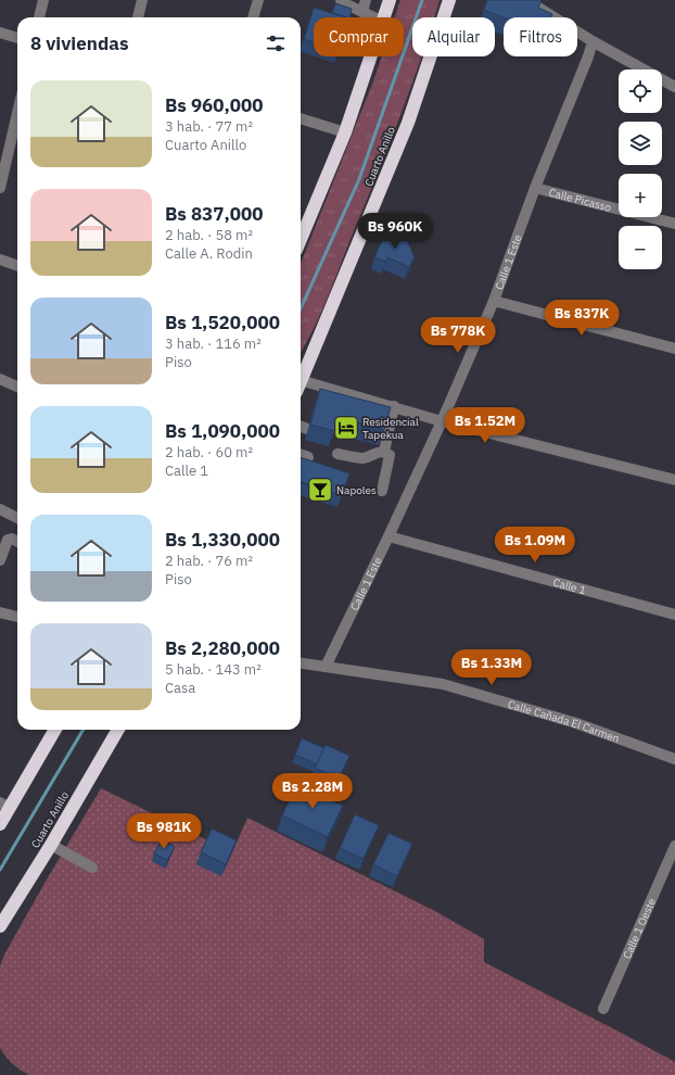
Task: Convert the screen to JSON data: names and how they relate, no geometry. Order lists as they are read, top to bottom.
{
  "streets": {
    "highway": ["Cuarto Anillo"],
    "street": [
      "Calle Picasso",
      "Calle 1 Este",
      "Calle 1",
      "Calle Cañada El Carmen",
      "Calle 1 Oeste"
    ]
  },
  "crossings": [
    ["Calle Picasso", "Calle 1 Este"],
    ["Calle 1 Este", "Calle 1"],
    ["Calle 1 Este", "Calle Cañada El Carmen"]
  ],
  "places": {
    "hotel": ["Residencial Tapekua"],
    "bar": ["Napoles"]
  },
  "page": {
    "chip": ["Comprar", "Alquilar", "Filtros"],
    "heading": "8 viviendas",
    "map_buttons": ["+", "−"],
    "list": [
      {
        "name": "Bs 960,000",
        "note": "3 hab. · 77 m² · Cuarto Anillo"
      },
      {
        "name": "Bs 837,000",
        "note": "2 hab. · 58 m² · Calle A. Rodin"
      },
      {
        "name": "Bs 1,520,000",
        "note": "3 hab. · 116 m² · Piso"
      },
      {
        "name": "Bs 1,090,000",
        "note": "2 hab. · 60 m² · Calle 1"
      },
      {
        "name": "Bs 1,330,000",
        "note": "2 hab. · 76 m² · Piso"
      },
      {
        "name": "Bs 2,280,000",
        "note": "5 hab. · 143 m² · Casa"
      }
    ],
    "price": [
      "Bs 960K",
      "Bs 837K",
      "Bs 778K",
      "Bs 1.52M",
      "Bs 1.09M",
      "Bs 1.33M",
      "Bs 2.28M",
      "Bs 981K"
    ]
  }
}
